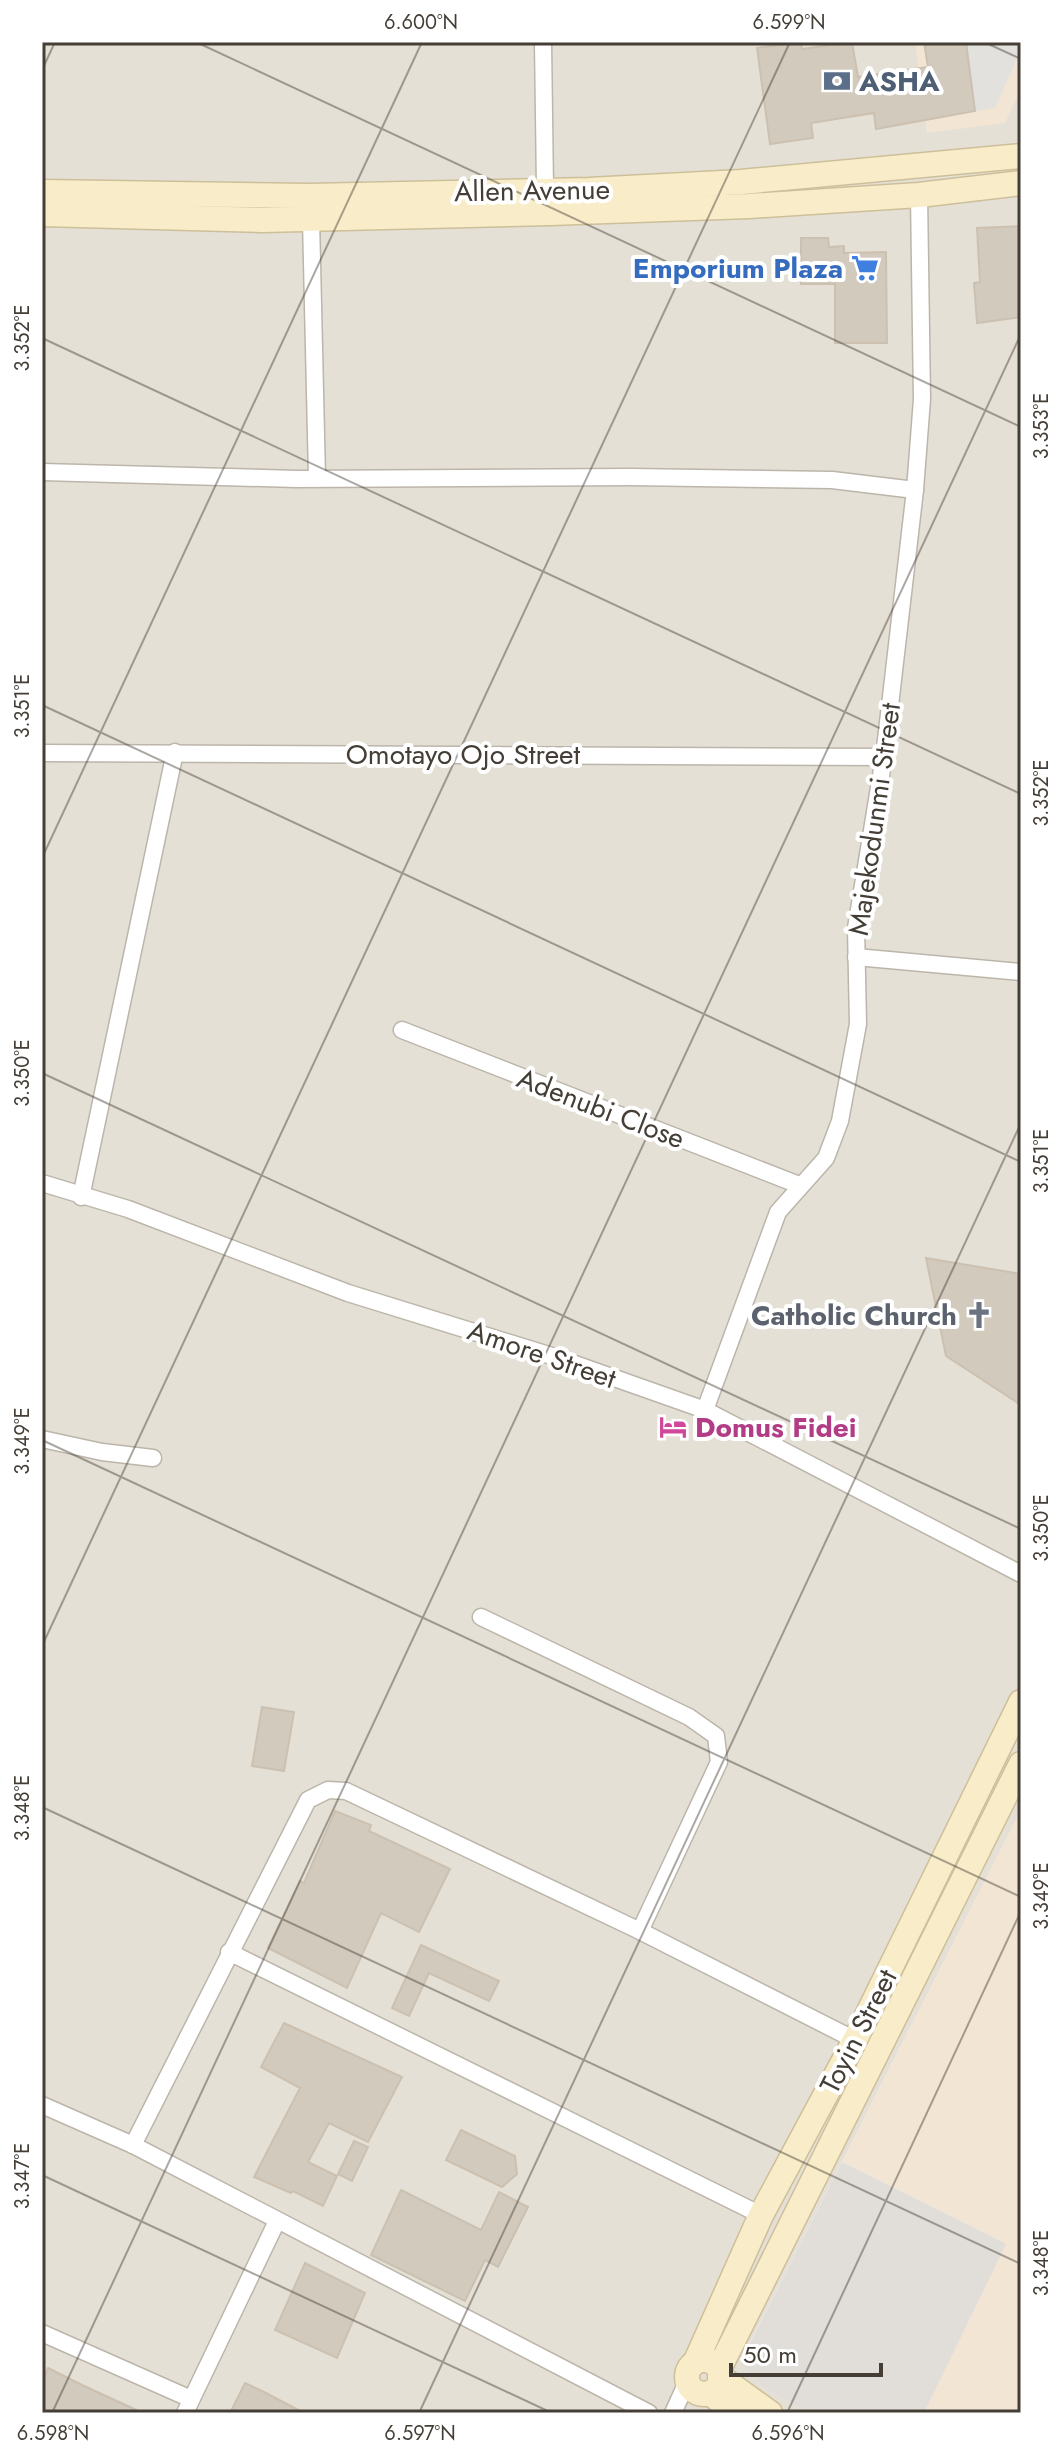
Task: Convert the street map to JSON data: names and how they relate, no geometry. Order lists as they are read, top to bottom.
{
  "streets": {
    "main road": ["Allen Avenue", "Toyin Street"],
    "street": [
      "Omotayo Ojo Street",
      "Majekodunmi Street",
      "Adenubi Close",
      "Amore Street"
    ]
  },
  "crossings": [
    ["Allen Avenue", "Majekodunmi Street"],
    ["Omotayo Ojo Street", "Majekodunmi Street"],
    ["Majekodunmi Street", "Adenubi Close"],
    ["Majekodunmi Street", "Amore Street"]
  ],
  "places": {
    "bank": ["ASHA"],
    "supermarket": ["Emporium Plaza"],
    "church": ["Catholic Church"],
    "hotel": ["Domus Fidei"]
  },
  "scale_bar": "50 m",
  "coordinates": [
    "6.600°N",
    "6.599°N",
    "3.352°E",
    "3.353°E",
    "3.351°E",
    "3.350°E",
    "3.349°E",
    "3.348°E",
    "3.347°E",
    "6.598°N",
    "6.597°N",
    "6.596°N"
  ]
}
